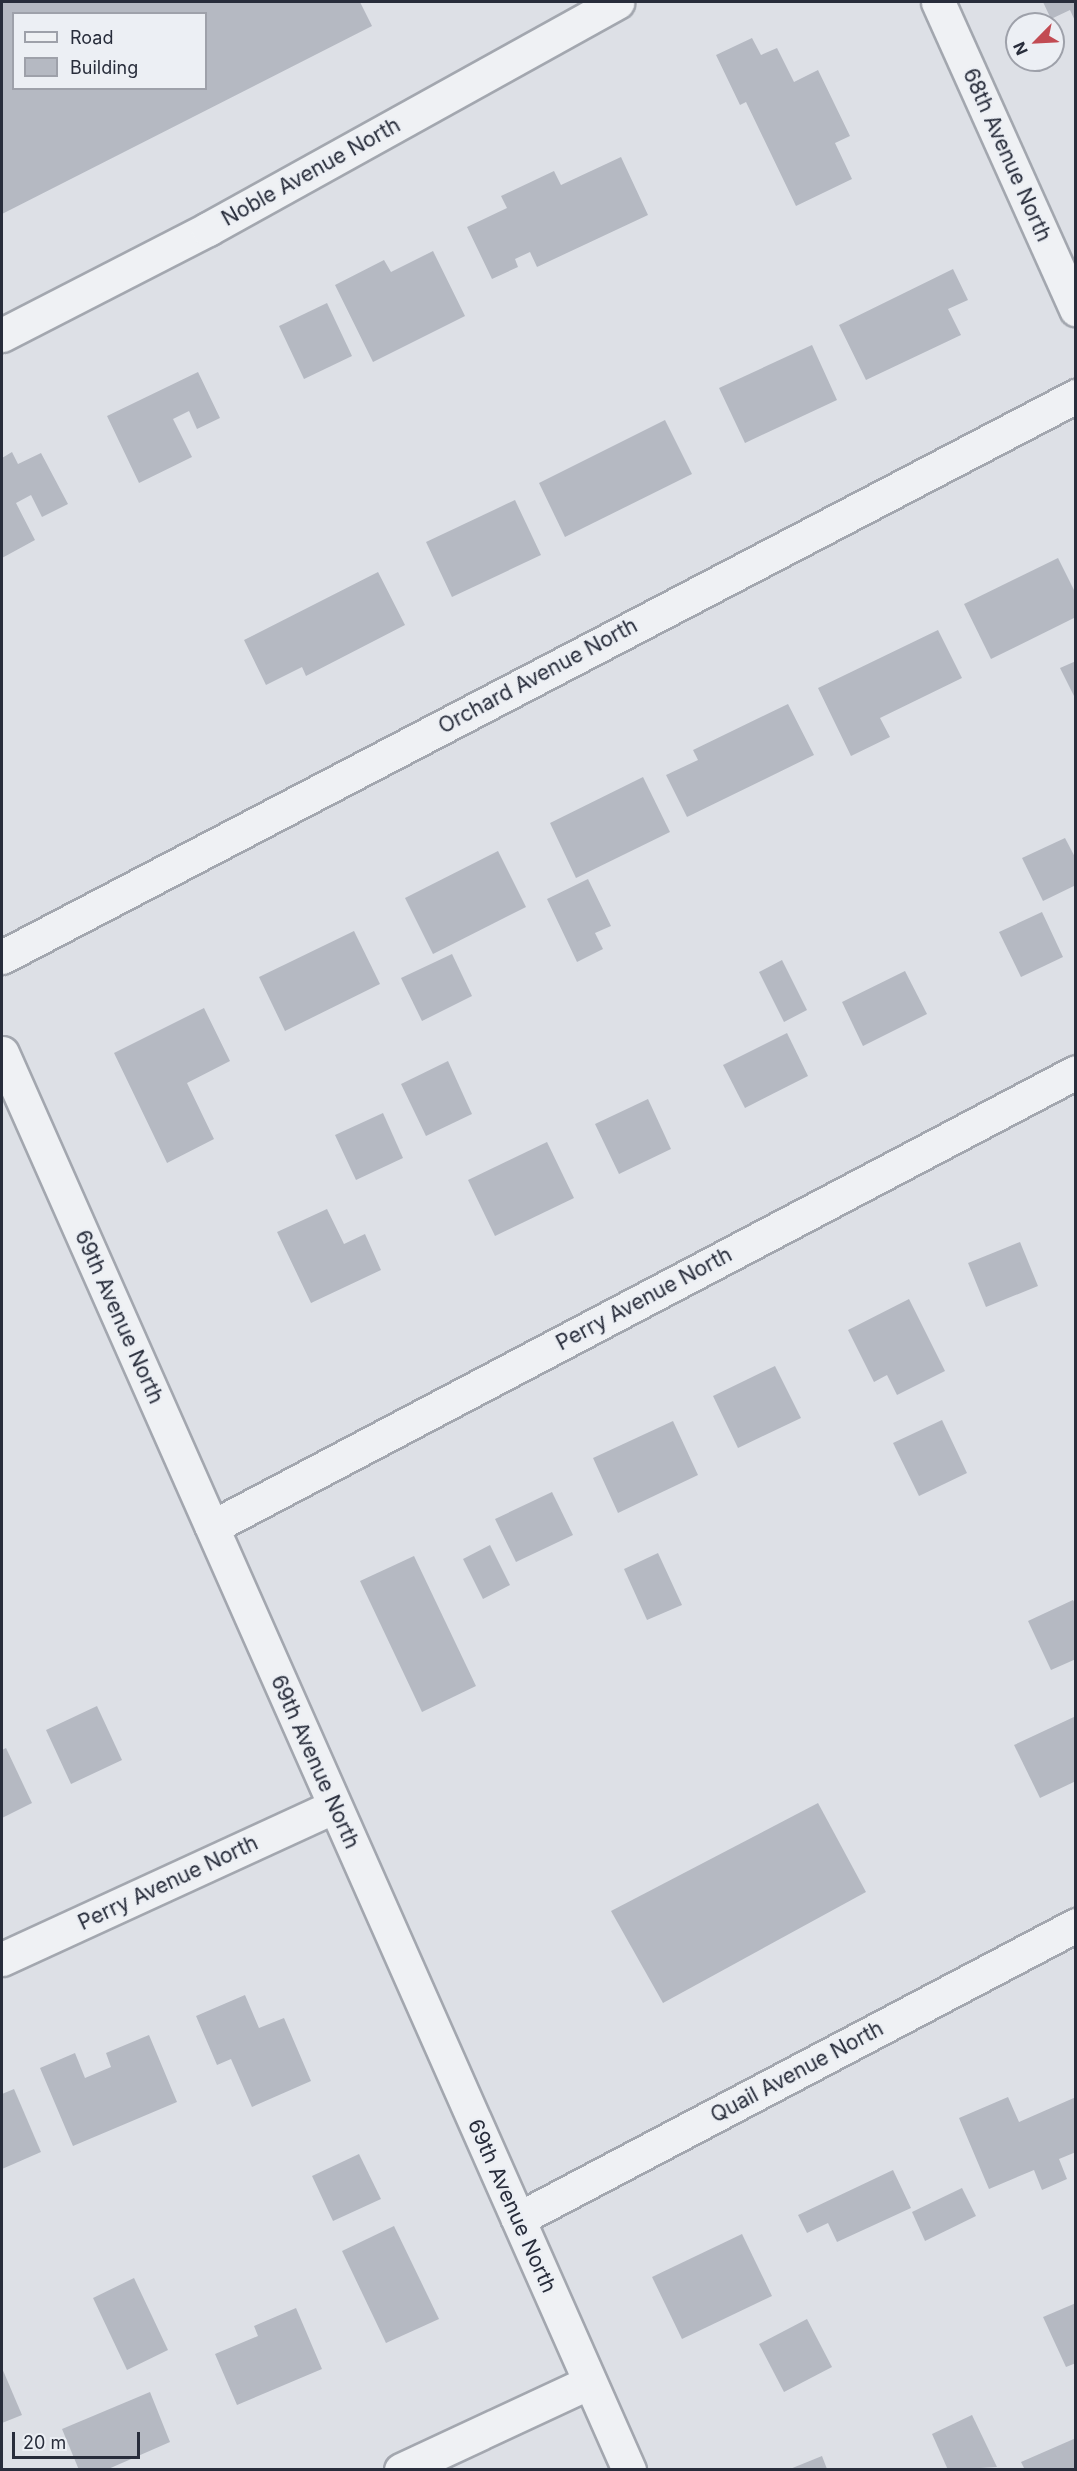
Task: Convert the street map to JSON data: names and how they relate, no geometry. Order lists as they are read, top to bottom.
{
  "streets": {
    "street": [
      "68th Avenue North",
      "Noble Avenue North",
      "Orchard Avenue North",
      "Perry Avenue North",
      "69th Avenue North",
      "Quail Avenue North"
    ]
  },
  "crossings": [
    ["Perry Avenue North", "69th Avenue North"],
    ["69th Avenue North", "Quail Avenue North"]
  ],
  "legend": ["Road", "Building"],
  "scale_bar": "20 m",
  "north": "bottom left"
}
